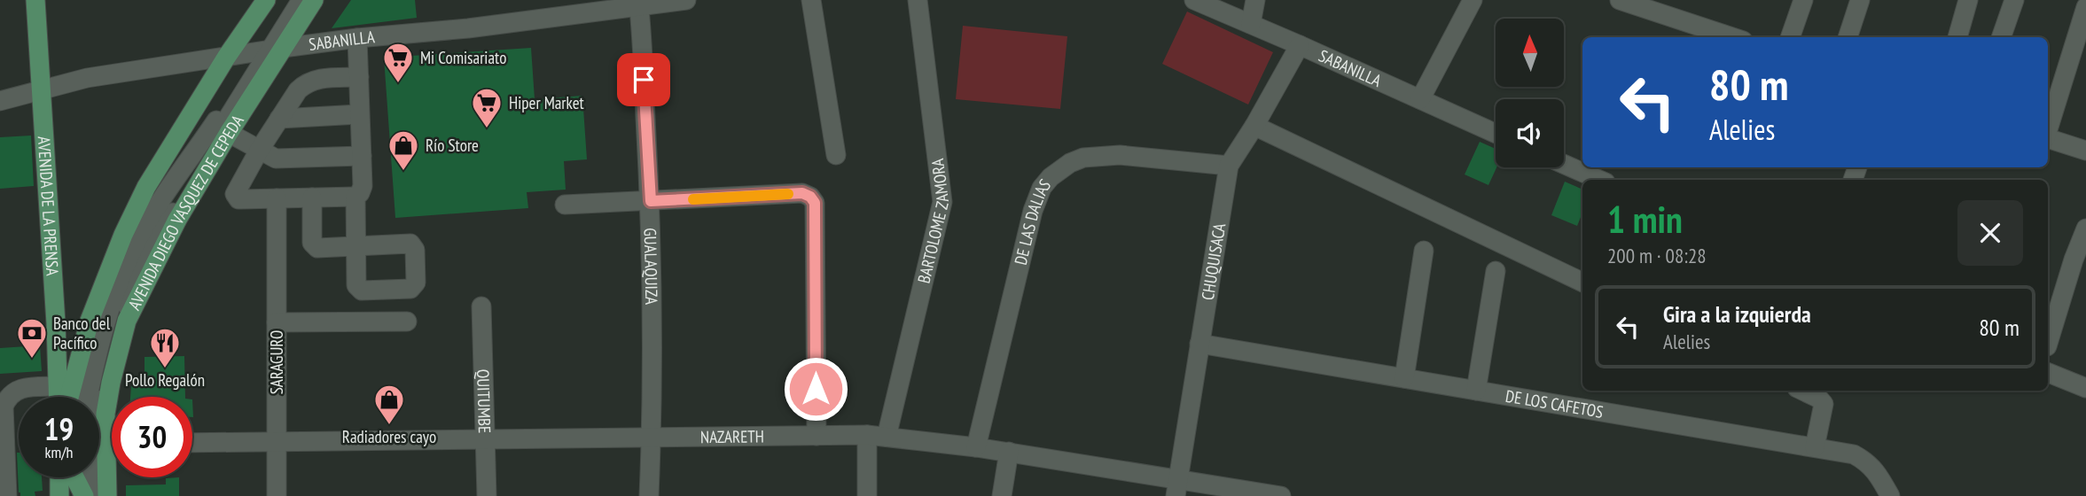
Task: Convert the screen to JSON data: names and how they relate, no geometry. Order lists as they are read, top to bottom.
{
  "streets": {
    "main road": ["AVENIDA DE LA PRENSA", "AVENIDA DIEGO VASQUEZ DE CEPEDA"],
    "street": [
      "SABANILLA",
      "BARTOLOME ZAMORA",
      "DE LAS DALIAS",
      "CHUQUISACA",
      "GUALAQUIZA",
      "SARAGURO",
      "QUITUMBE",
      "DE LOS CAFETOS",
      "NAZARETH"
    ]
  },
  "crossings": [
    ["SABANILLA", "AVENIDA DE LA PRENSA"],
    ["SABANILLA", "AVENIDA DIEGO VASQUEZ DE CEPEDA"],
    ["SABANILLA", "CHUQUISACA"],
    ["SABANILLA", "GUALAQUIZA"],
    ["BARTOLOME ZAMORA", "NAZARETH"],
    ["DE LAS DALIAS", "CHUQUISACA"],
    ["DE LAS DALIAS", "NAZARETH"],
    ["CHUQUISACA", "DE LOS CAFETOS"],
    ["CHUQUISACA", "NAZARETH"],
    ["GUALAQUIZA", "NAZARETH"],
    ["SARAGURO", "NAZARETH"],
    ["QUITUMBE", "NAZARETH"]
  ],
  "places": {
    "supermarket": ["Mi Comisariato", "Hiper Market"],
    "shop": ["Río Store", "Radiadores cayo"],
    "bank": ["Banco del Pacífico"],
    "restaurant": ["Pollo Regalón"]
  },
  "north": "top",
  "page": {
    "turn": ["80 m", "Alelies"],
    "heading": ["1 min", "200 m · 08:28"],
    "list": [
      {
        "name": "Gira a la izquierda",
        "note": "Alelies",
        "value": "80 m"
      }
    ],
    "speed": "19 km/h",
    "limit": "30"
  }
}
